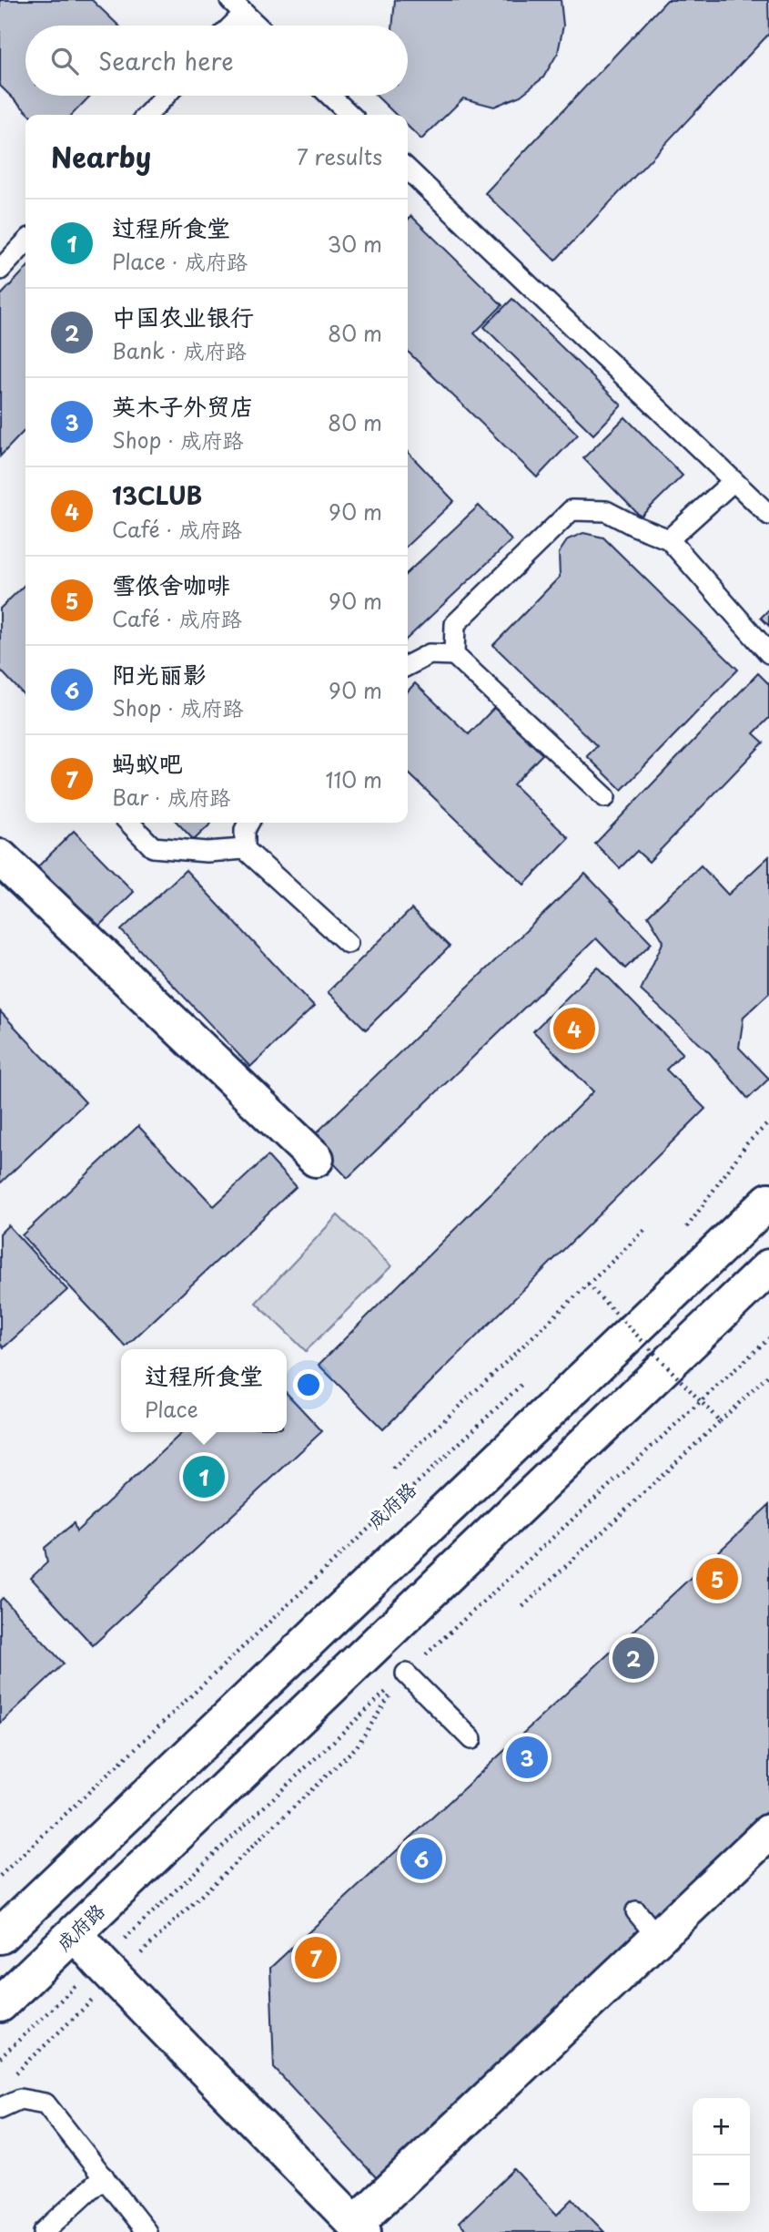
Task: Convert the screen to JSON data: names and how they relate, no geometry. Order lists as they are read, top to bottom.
{
  "streets": {
    "main road": ["成府路"]
  },
  "page": {
    "search": "Search here",
    "heading": ["Nearby", "7 results"],
    "list": [
      {
        "mark": "1",
        "name": "过程所食堂",
        "note": "Place · 成府路",
        "value": "30 m"
      },
      {
        "mark": "2",
        "name": "中国农业银行",
        "note": "Bank · 成府路",
        "value": "80 m"
      },
      {
        "mark": "3",
        "name": "英木子外贸店",
        "note": "Shop · 成府路",
        "value": "80 m"
      },
      {
        "mark": "4",
        "name": "13CLUB",
        "note": "Café · 成府路",
        "value": "90 m"
      },
      {
        "mark": "5",
        "name": "雪侬舍咖啡",
        "note": "Café · 成府路",
        "value": "90 m"
      },
      {
        "mark": "6",
        "name": "阳光丽影",
        "note": "Shop · 成府路",
        "value": "90 m"
      },
      {
        "mark": "7",
        "name": "蚂蚁吧",
        "note": "Bar · 成府路",
        "value": "110 m"
      }
    ],
    "pins": [
      "4",
      "1",
      "5",
      "2",
      "3",
      "6",
      "7"
    ],
    "popup": ["过程所食堂", "Place"],
    "map_buttons": ["+", "−"]
  }
}
